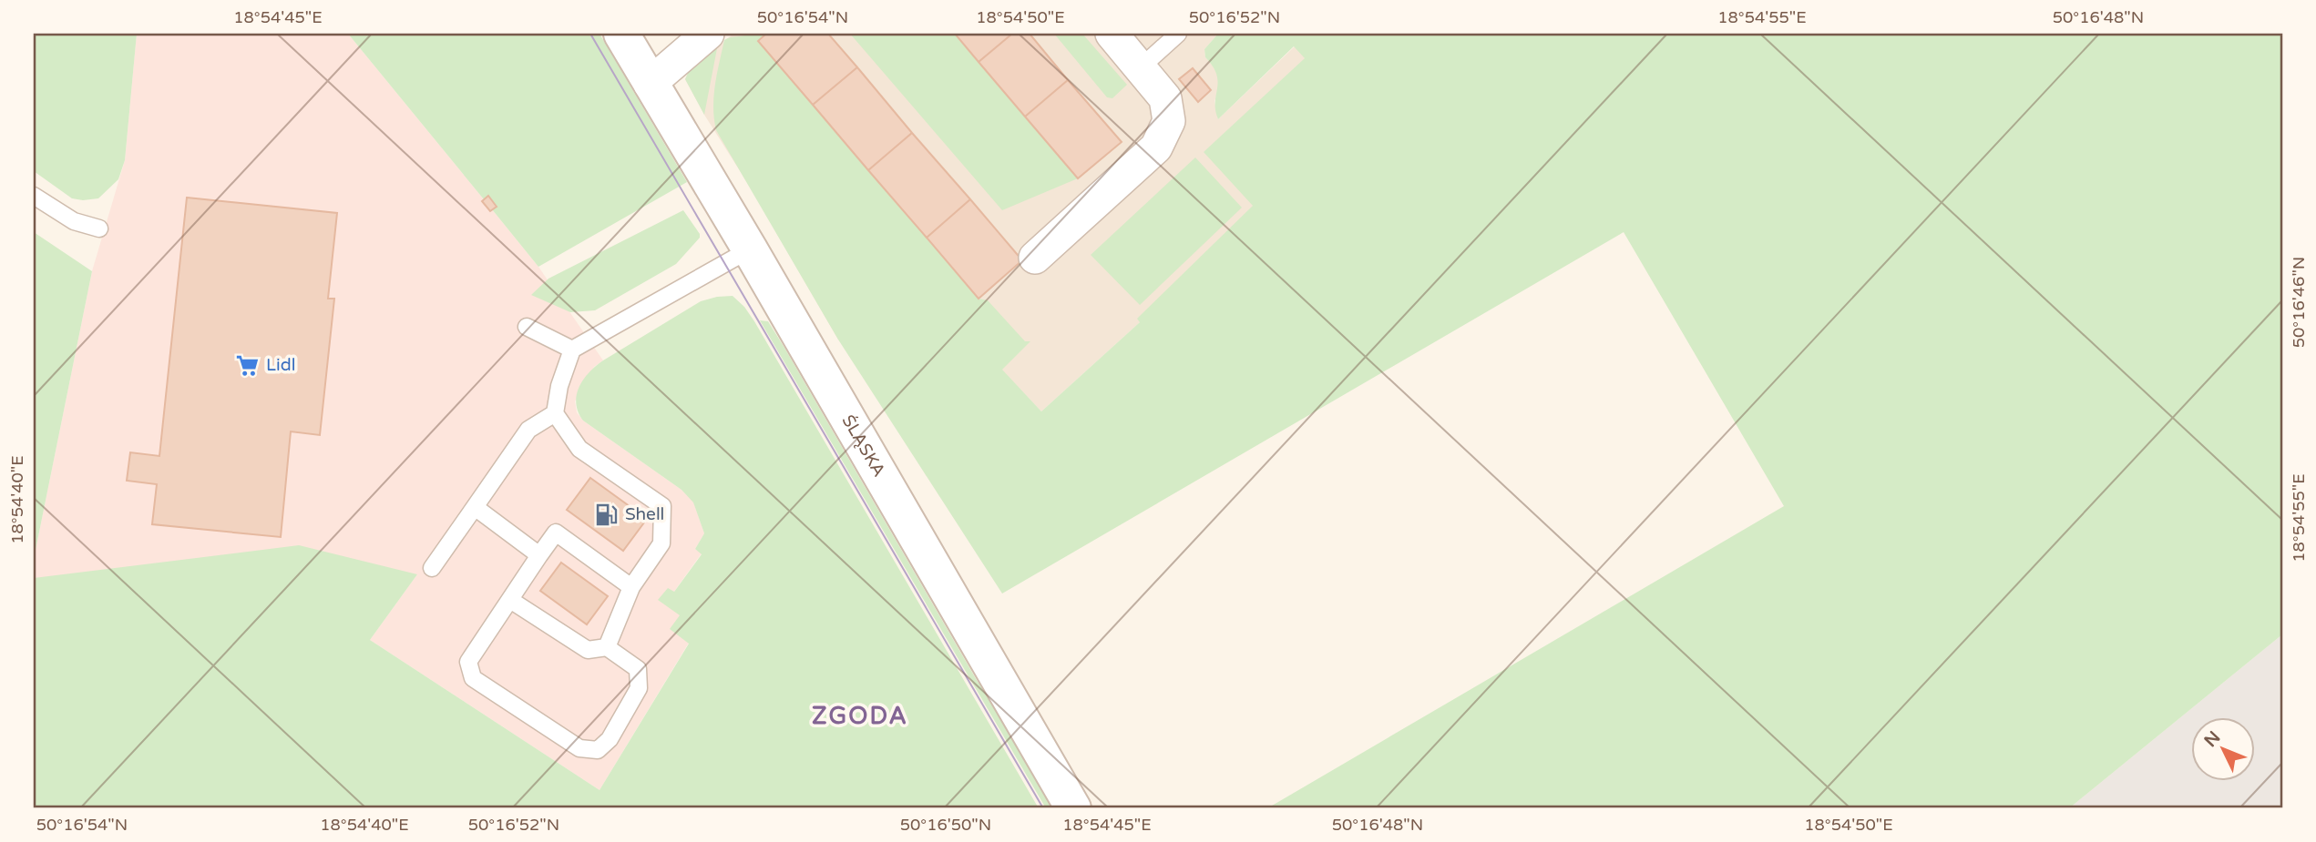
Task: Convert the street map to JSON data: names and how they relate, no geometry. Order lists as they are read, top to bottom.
{
  "streets": {
    "street": ["ŚLĄSKA"]
  },
  "districts": ["ZGODA"],
  "places": {
    "supermarket": ["Lidl"],
    "fuel station": ["Shell"]
  },
  "north": "top left",
  "coordinates": [
    "18°54'45\"E",
    "50°16'54\"N",
    "18°54'50\"E",
    "50°16'52\"N",
    "18°54'55\"E",
    "50°16'48\"N",
    "50°16'46\"N",
    "18°54'40\"E",
    "50°16'50\"N"
  ]
}
